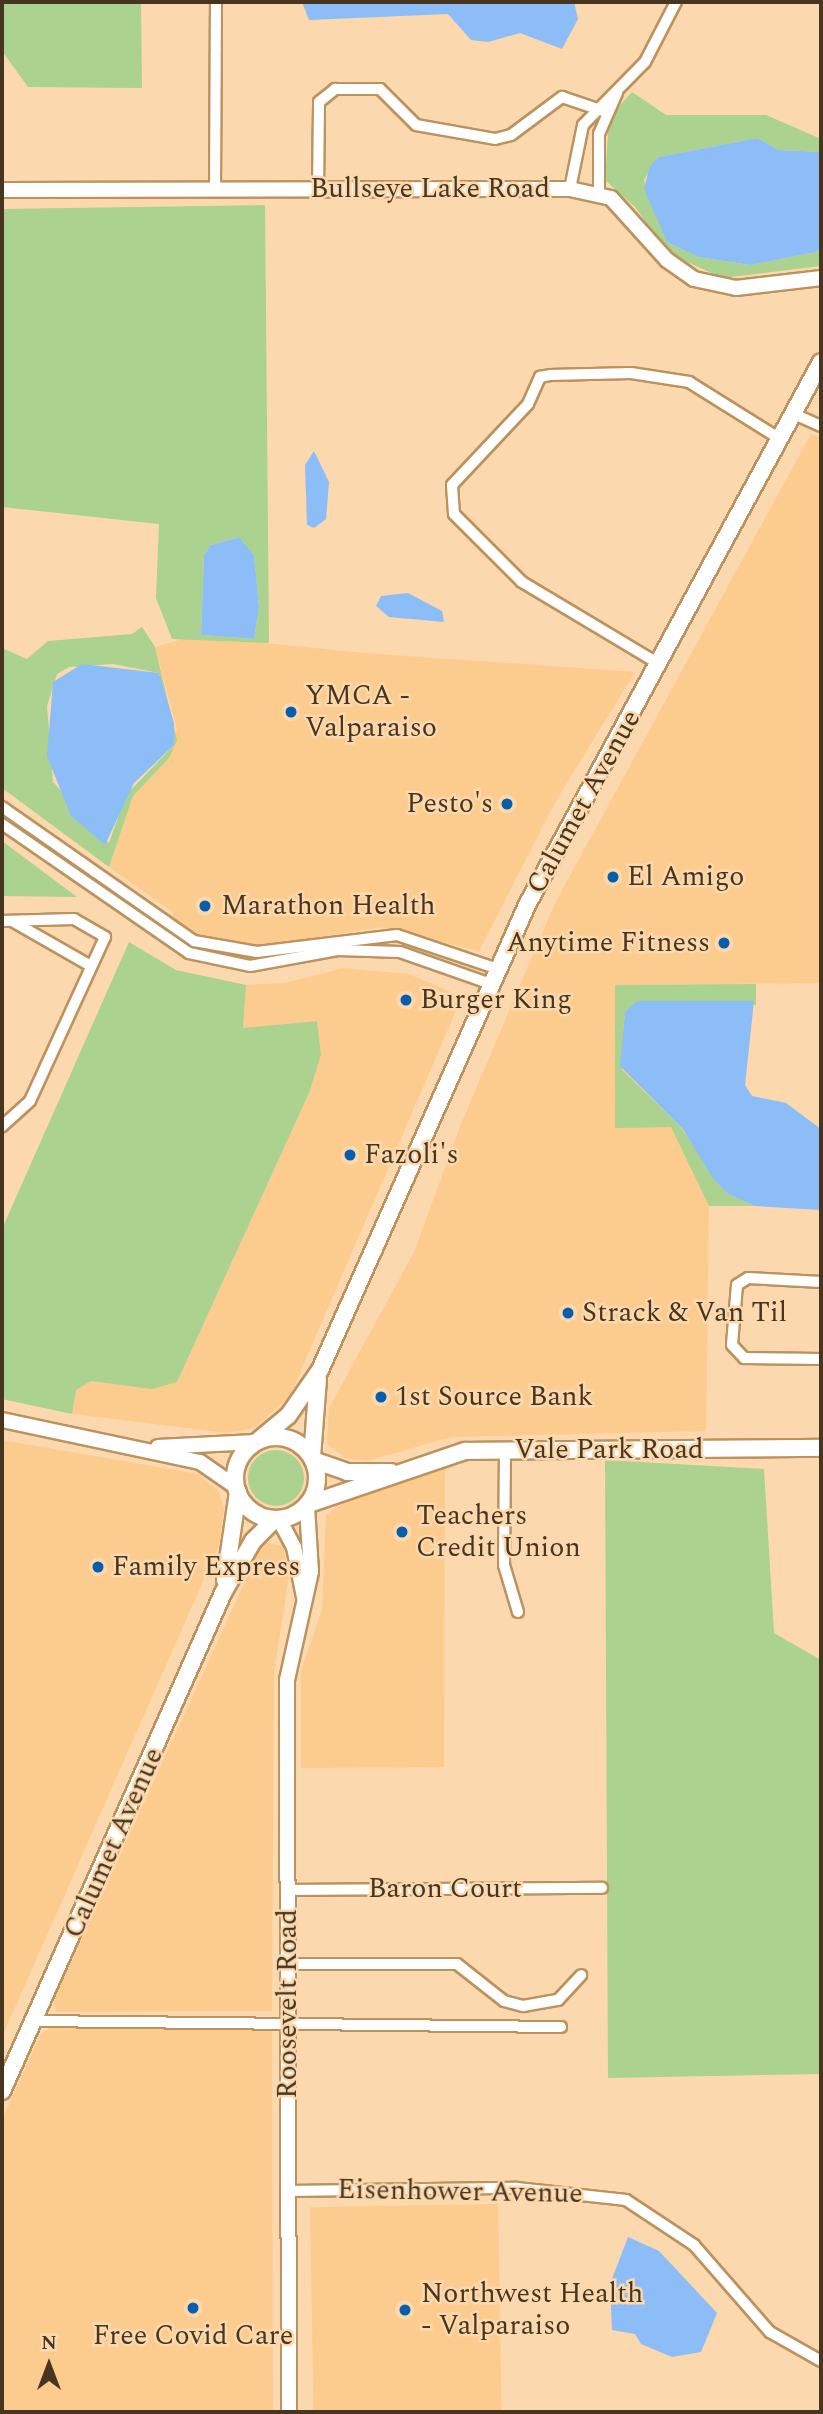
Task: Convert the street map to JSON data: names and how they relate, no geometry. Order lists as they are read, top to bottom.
{
  "streets": {
    "main road": ["Calumet Avenue", "Vale Park Road"],
    "street": [
      "Bullseye Lake Road",
      "Baron Court",
      "Roosevelt Road",
      "Eisenhower Avenue"
    ]
  },
  "crossings": [
    ["Calumet Avenue", "Vale Park Road"],
    ["Calumet Avenue", "Roosevelt Road"],
    ["Vale Park Road", "Roosevelt Road"],
    ["Baron Court", "Roosevelt Road"],
    ["Roosevelt Road", "Eisenhower Avenue"]
  ],
  "places": [
    "YMCA - Valparaiso",
    "Pesto's",
    "El Amigo",
    "Marathon Health",
    "Anytime Fitness",
    "Burger King",
    "Fazoli's",
    "Strack & Van Til",
    "1st Source Bank",
    "Teachers Credit Union",
    "Family Express",
    "Free Covid Care",
    "Northwest Health - Valparaiso"
  ],
  "north": "top"
}
